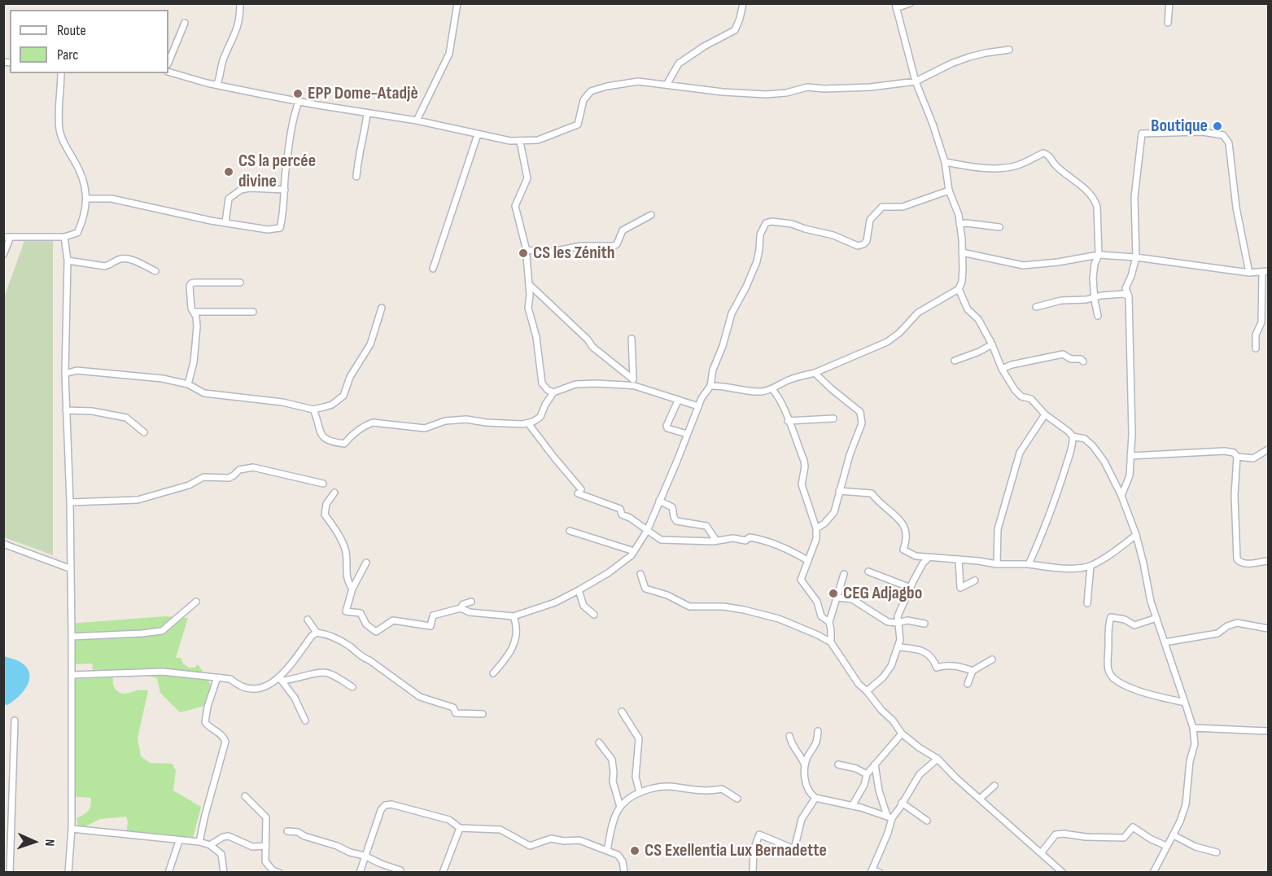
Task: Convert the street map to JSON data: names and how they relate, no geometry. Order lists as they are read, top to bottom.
{
  "places": [
    "EPP Dome-Atadjè",
    "Boutique",
    "CS la percée divine",
    "CS les Zénith",
    "CEG Adjagbo",
    "CS Exellentia Lux Bernadette"
  ],
  "legend": ["Route", "Parc"],
  "north": "right"
}
